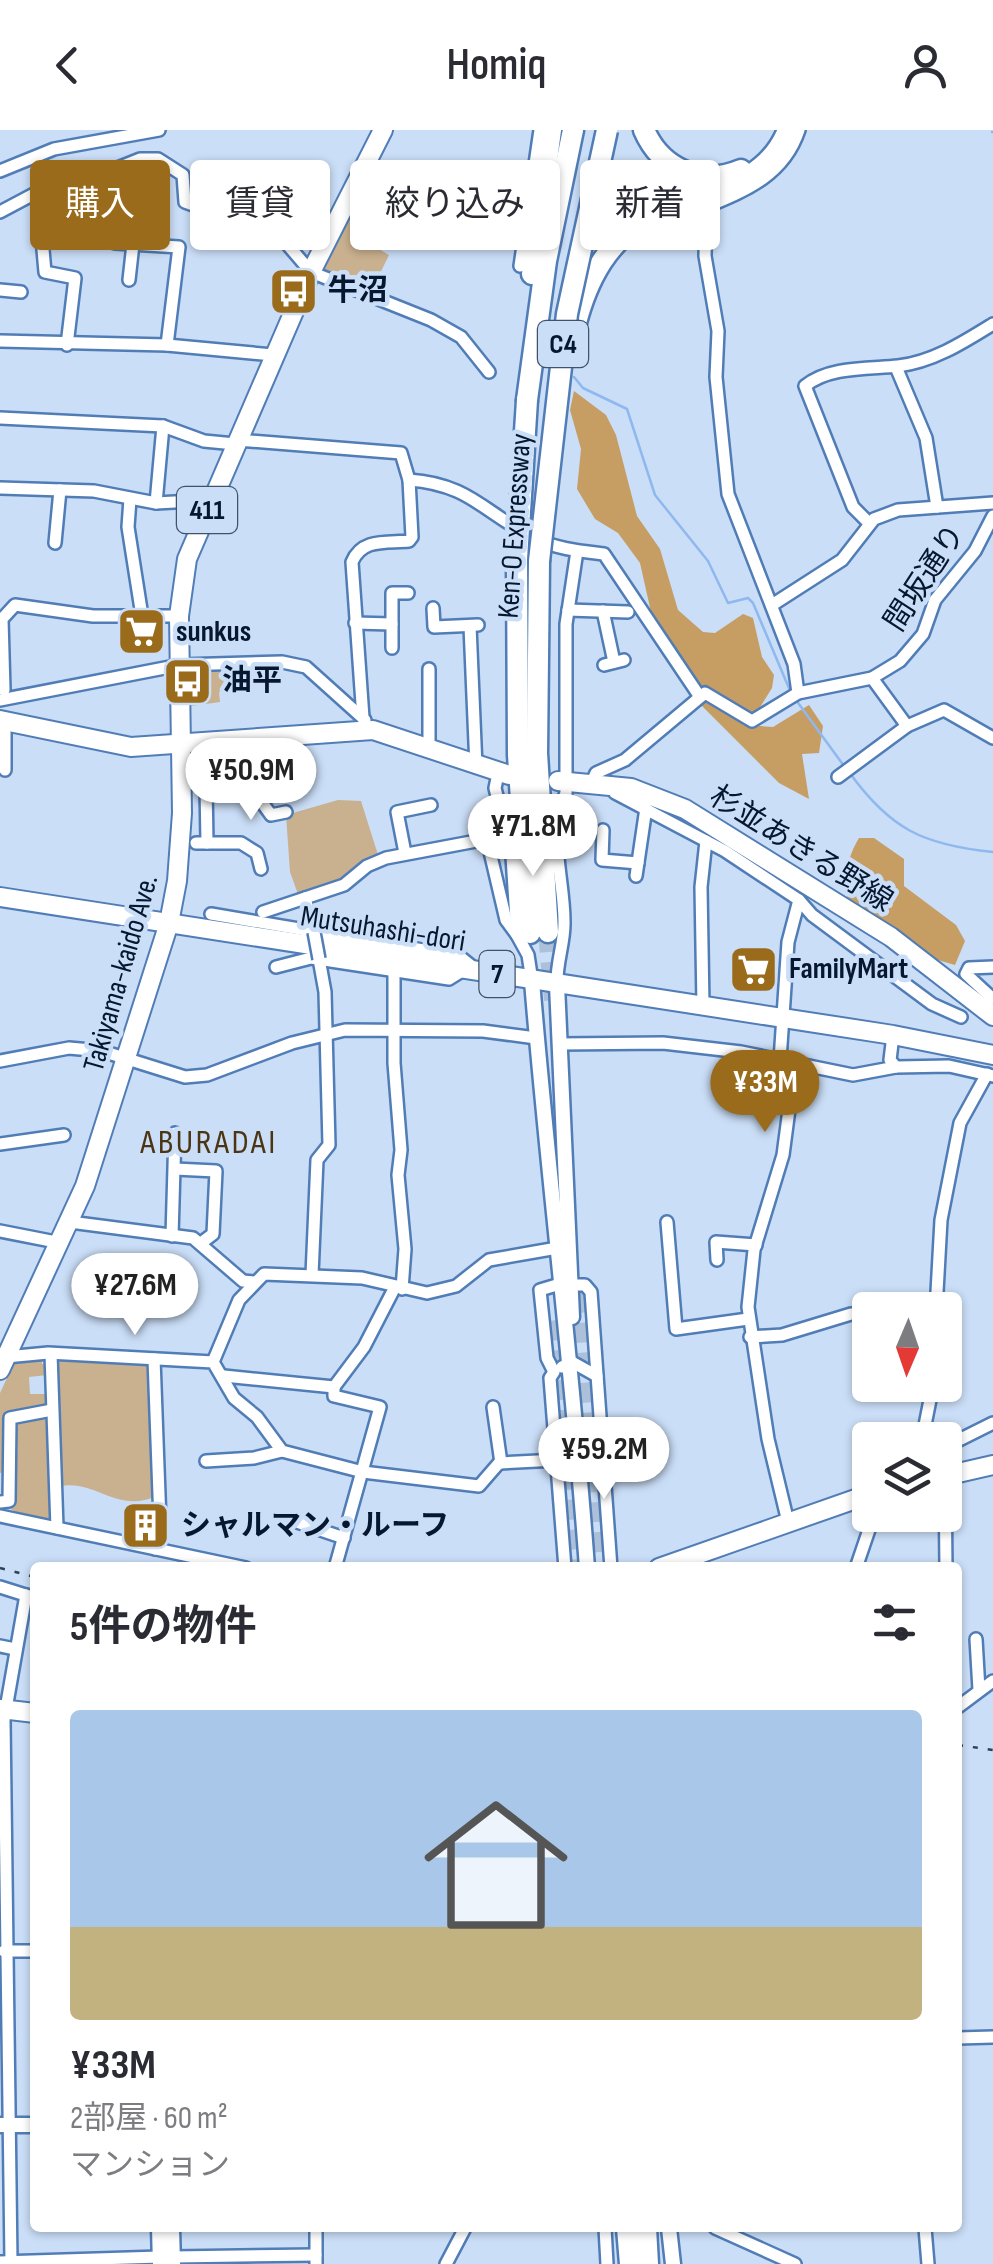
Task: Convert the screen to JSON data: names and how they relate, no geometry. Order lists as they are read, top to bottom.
{
  "streets": {
    "highway": ["C4", "Ken-O Expressway"],
    "main road": [
      "411",
      "杉並あきる野線",
      "Mutsuhashi-dori",
      "Takiyama-kaido Ave.",
      "7"
    ],
    "street": ["間坂通り"]
  },
  "crossings": [
    ["Mutsuhashi-dori", "Takiyama-kaido Ave."]
  ],
  "districts": ["ABURADAI"],
  "places": {
    "bus stop": ["牛沼", "油平"],
    "supermarket": ["sunkus", "FamilyMart"],
    "building": ["シャルマン・ルーフ"]
  },
  "north": "bottom",
  "page": {
    "header": "Homiq",
    "chip": [
      "購入",
      "賃貸",
      "絞り込み",
      "新着"
    ],
    "price": [
      "¥50.9M",
      "¥71.8M",
      "¥33M",
      "¥27.6M",
      "¥59.2M"
    ],
    "heading": "5件の物件",
    "list": [
      {
        "name": "¥33M",
        "note": "2部屋 · 60 m² · マンション"
      }
    ]
  }
}
